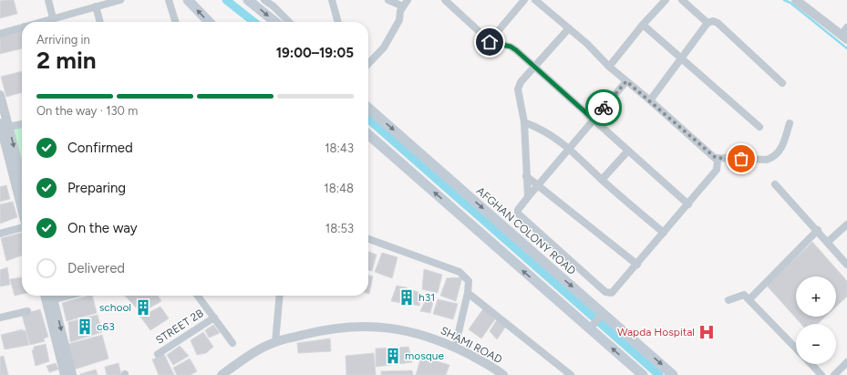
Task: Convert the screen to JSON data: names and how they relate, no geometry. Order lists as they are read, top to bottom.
{
  "streets": {
    "main road": ["AFGHAN COLONY ROAD"],
    "street": ["STREET 2B", "SHAMI ROAD"]
  },
  "places": {
    "building": [
      "h31",
      "school",
      "c63",
      "mosque"
    ],
    "hospital": ["Wapda Hospital"]
  },
  "page": {
    "heading": ["2 min", "Arriving in", "19:00–19:05"],
    "bar": "On the way · 130 m",
    "list": [
      ["Confirmed", "18:43"],
      ["Preparing", "18:48"],
      ["On the way", "18:53"],
      "Delivered"
    ],
    "map_buttons": ["+", "−"]
  }
}
